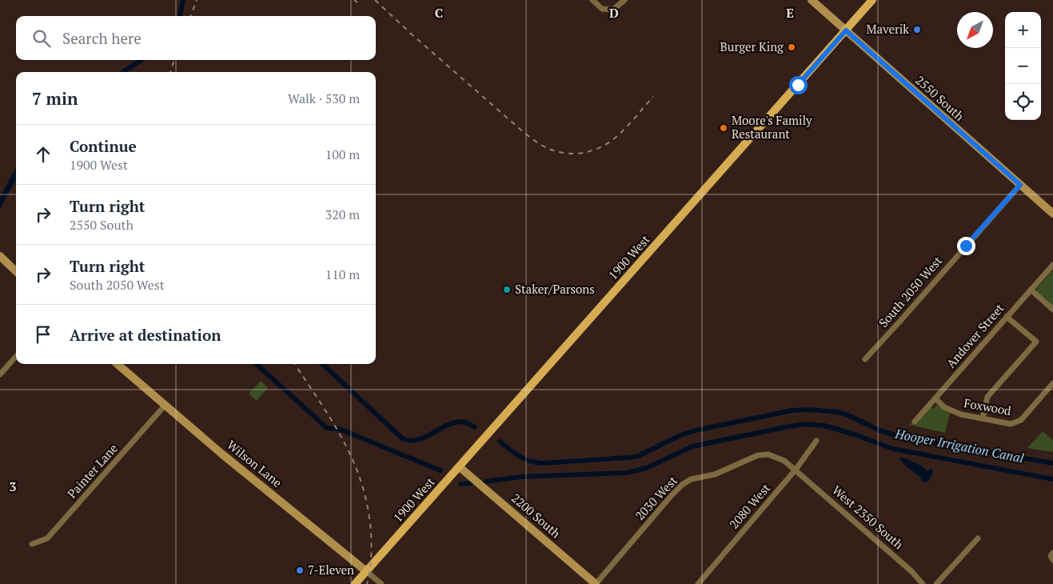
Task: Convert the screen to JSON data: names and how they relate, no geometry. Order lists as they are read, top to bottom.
{
  "streets": {
    "main road": ["1900 West"],
    "street": [
      "2550 South",
      "South 2050 West",
      "Andover Street",
      "Foxwood",
      "Wilson Lane",
      "Painter Lane",
      "2030 West",
      "2080 West",
      "2200 South",
      "West 2350 South"
    ]
  },
  "crossings": [
    ["2550 South", "1900 West"],
    ["2550 South", "South 2050 West"],
    ["1900 West", "Wilson Lane"],
    ["1900 West", "2200 South"],
    ["Andover Street", "Foxwood"],
    ["Wilson Lane", "Painter Lane"],
    ["2030 West", "2080 West"],
    ["2030 West", "2200 South"],
    ["2030 West", "West 2350 South"],
    ["2080 West", "West 2350 South"]
  ],
  "water": ["Hooper Irrigation Canal"],
  "places": [
    "Maverik",
    "Burger King",
    "Moore's Family Restaurant",
    "Staker/Parsons",
    "7-Eleven"
  ],
  "north": "bottom left",
  "page": {
    "map_buttons": ["+", "−"],
    "search": "Search here",
    "heading": ["7 min", "Walk · 530 m"],
    "list": [
      ["Continue", "1900 West", "100 m"],
      ["Turn right", "2550 South", "320 m"],
      ["Turn right", "South 2050 West", "110 m"],
      "Arrive at destination"
    ]
  },
  "grid": {
    "columns": ["C", "D", "E"],
    "rows": ["3"]
  }
}
